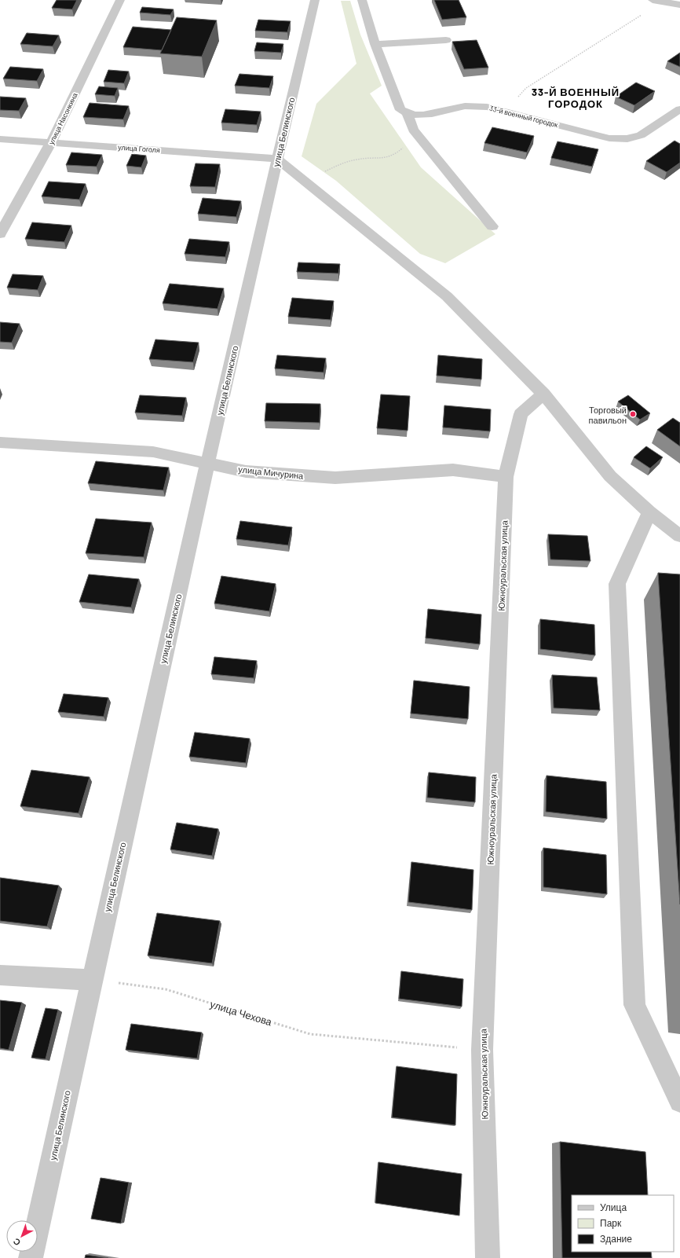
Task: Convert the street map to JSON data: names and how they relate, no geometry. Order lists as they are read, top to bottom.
{
  "streets": {
    "street": [
      "33-й военный городок",
      "улица Насонкина",
      "улица Белинского",
      "улица Гоголя",
      "улица Мичурина",
      "Южноуральская улица"
    ],
    "path": ["улица Чехова"]
  },
  "crossings": [
    ["улица Насонкина", "улица Гоголя"],
    ["улица Белинского", "улица Гоголя"],
    ["улица Белинского", "улица Мичурина"],
    ["улица Белинского", "улица Чехова"],
    ["улица Мичурина", "Южноуральская улица"],
    ["Южноуральская улица", "улица Чехова"]
  ],
  "districts": ["33-Й ВОЕННЫЙ ГОРОДОК"],
  "places": ["Торговый павильон"],
  "legend": ["Улица", "Парк", "Здание"],
  "north": "bottom left"
}
